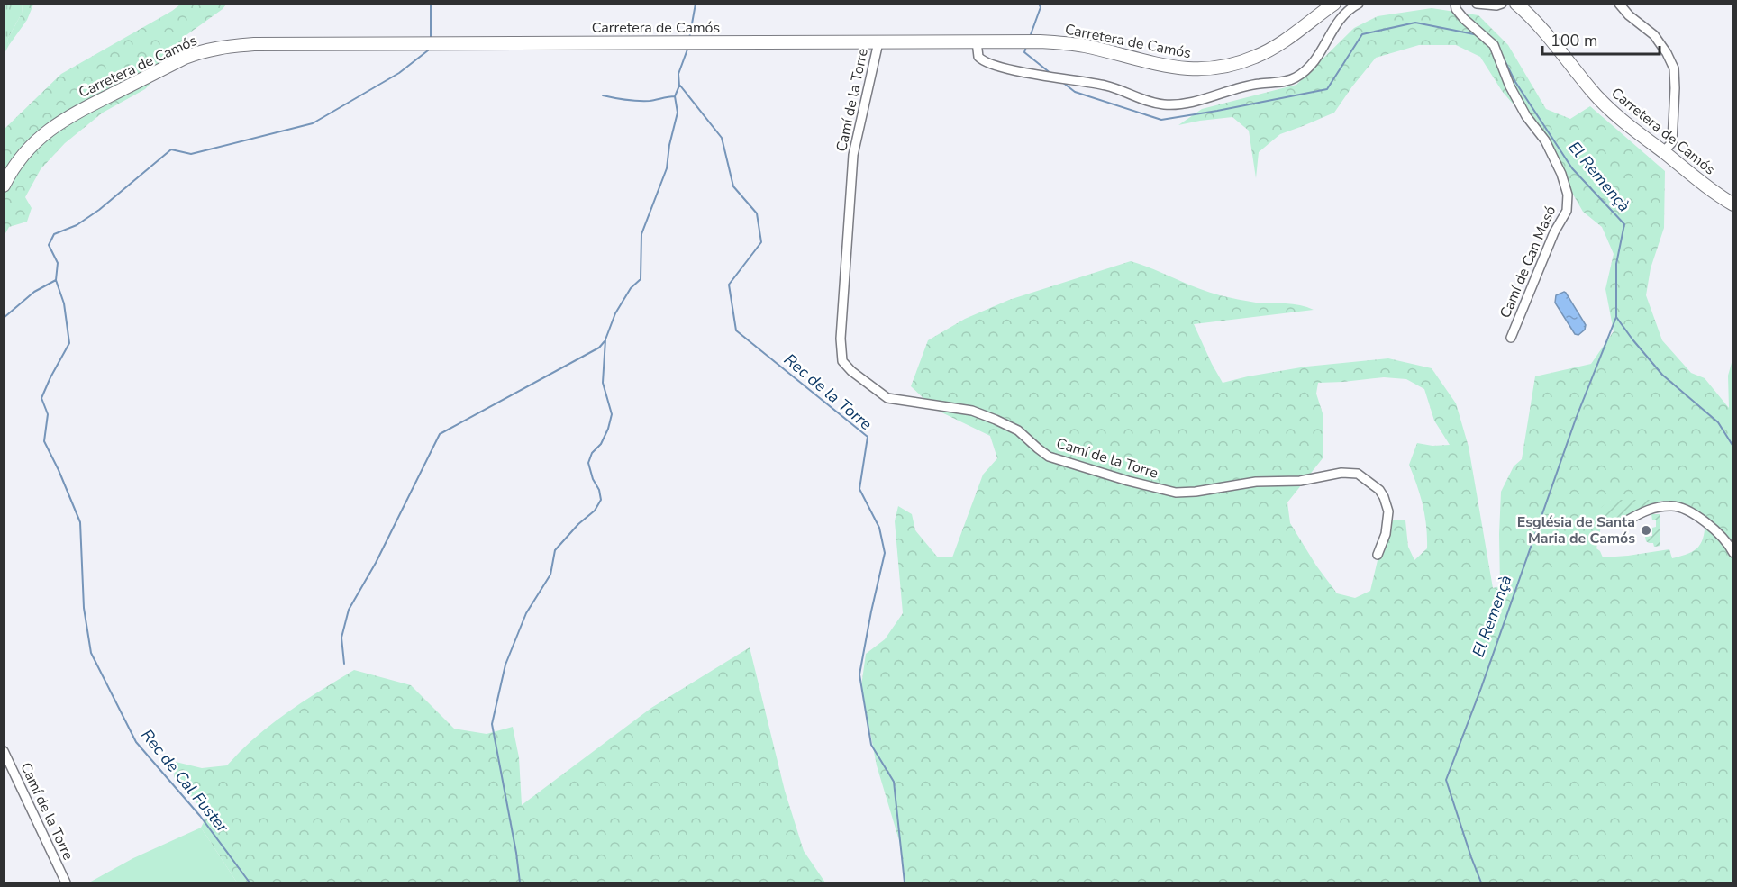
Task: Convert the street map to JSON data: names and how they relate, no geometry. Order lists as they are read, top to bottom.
{
  "streets": {
    "street": ["Carretera de Camós", "Camí de la Torre", "Camí de Can Masó"]
  },
  "crossings": [
    ["Carretera de Camós", "Camí de la Torre"]
  ],
  "water": ["El Remençà", "Rec de la Torre", "Rec de Cal Fuster"],
  "places": ["Església de Santa Maria de Camós"],
  "scale_bar": "100 m"
}
